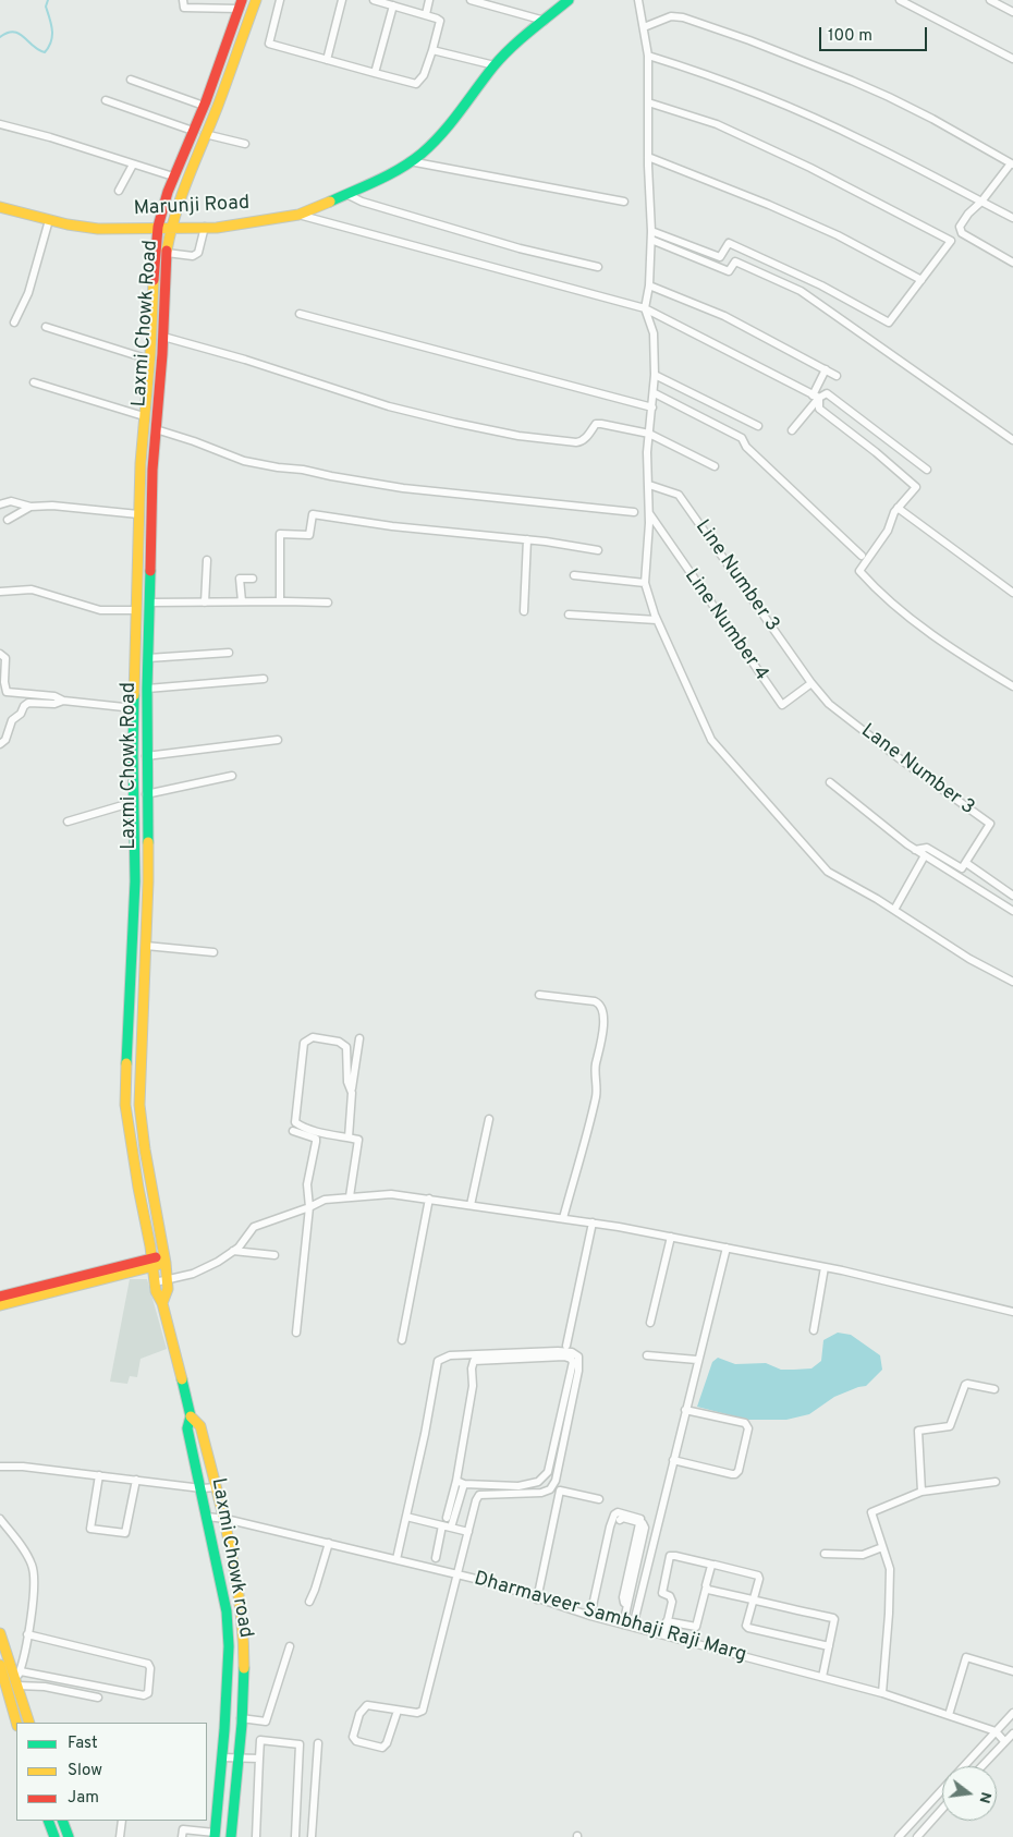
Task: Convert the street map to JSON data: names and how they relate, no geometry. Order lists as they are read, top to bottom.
{
  "streets": {
    "main road": ["Marunji Road", "Laxmi Chowk Road", "Laxmi Chowk road"],
    "street": [
      "Line Number 3",
      "Line Number 4",
      "Lane Number 3",
      "Dharmaveer Sambhaji Raji Marg"
    ]
  },
  "crossings": [
    ["Marunji Road", "Laxmi Chowk Road"],
    ["Laxmi Chowk Road", "Laxmi Chowk road"],
    ["Line Number 3", "Line Number 4"],
    ["Line Number 3", "Lane Number 3"],
    ["Line Number 4", "Lane Number 3"],
    ["Laxmi Chowk road", "Dharmaveer Sambhaji Raji Marg"]
  ],
  "legend": ["Fast", "Slow", "Jam"],
  "scale_bar": "100 m",
  "north": "right"
}
